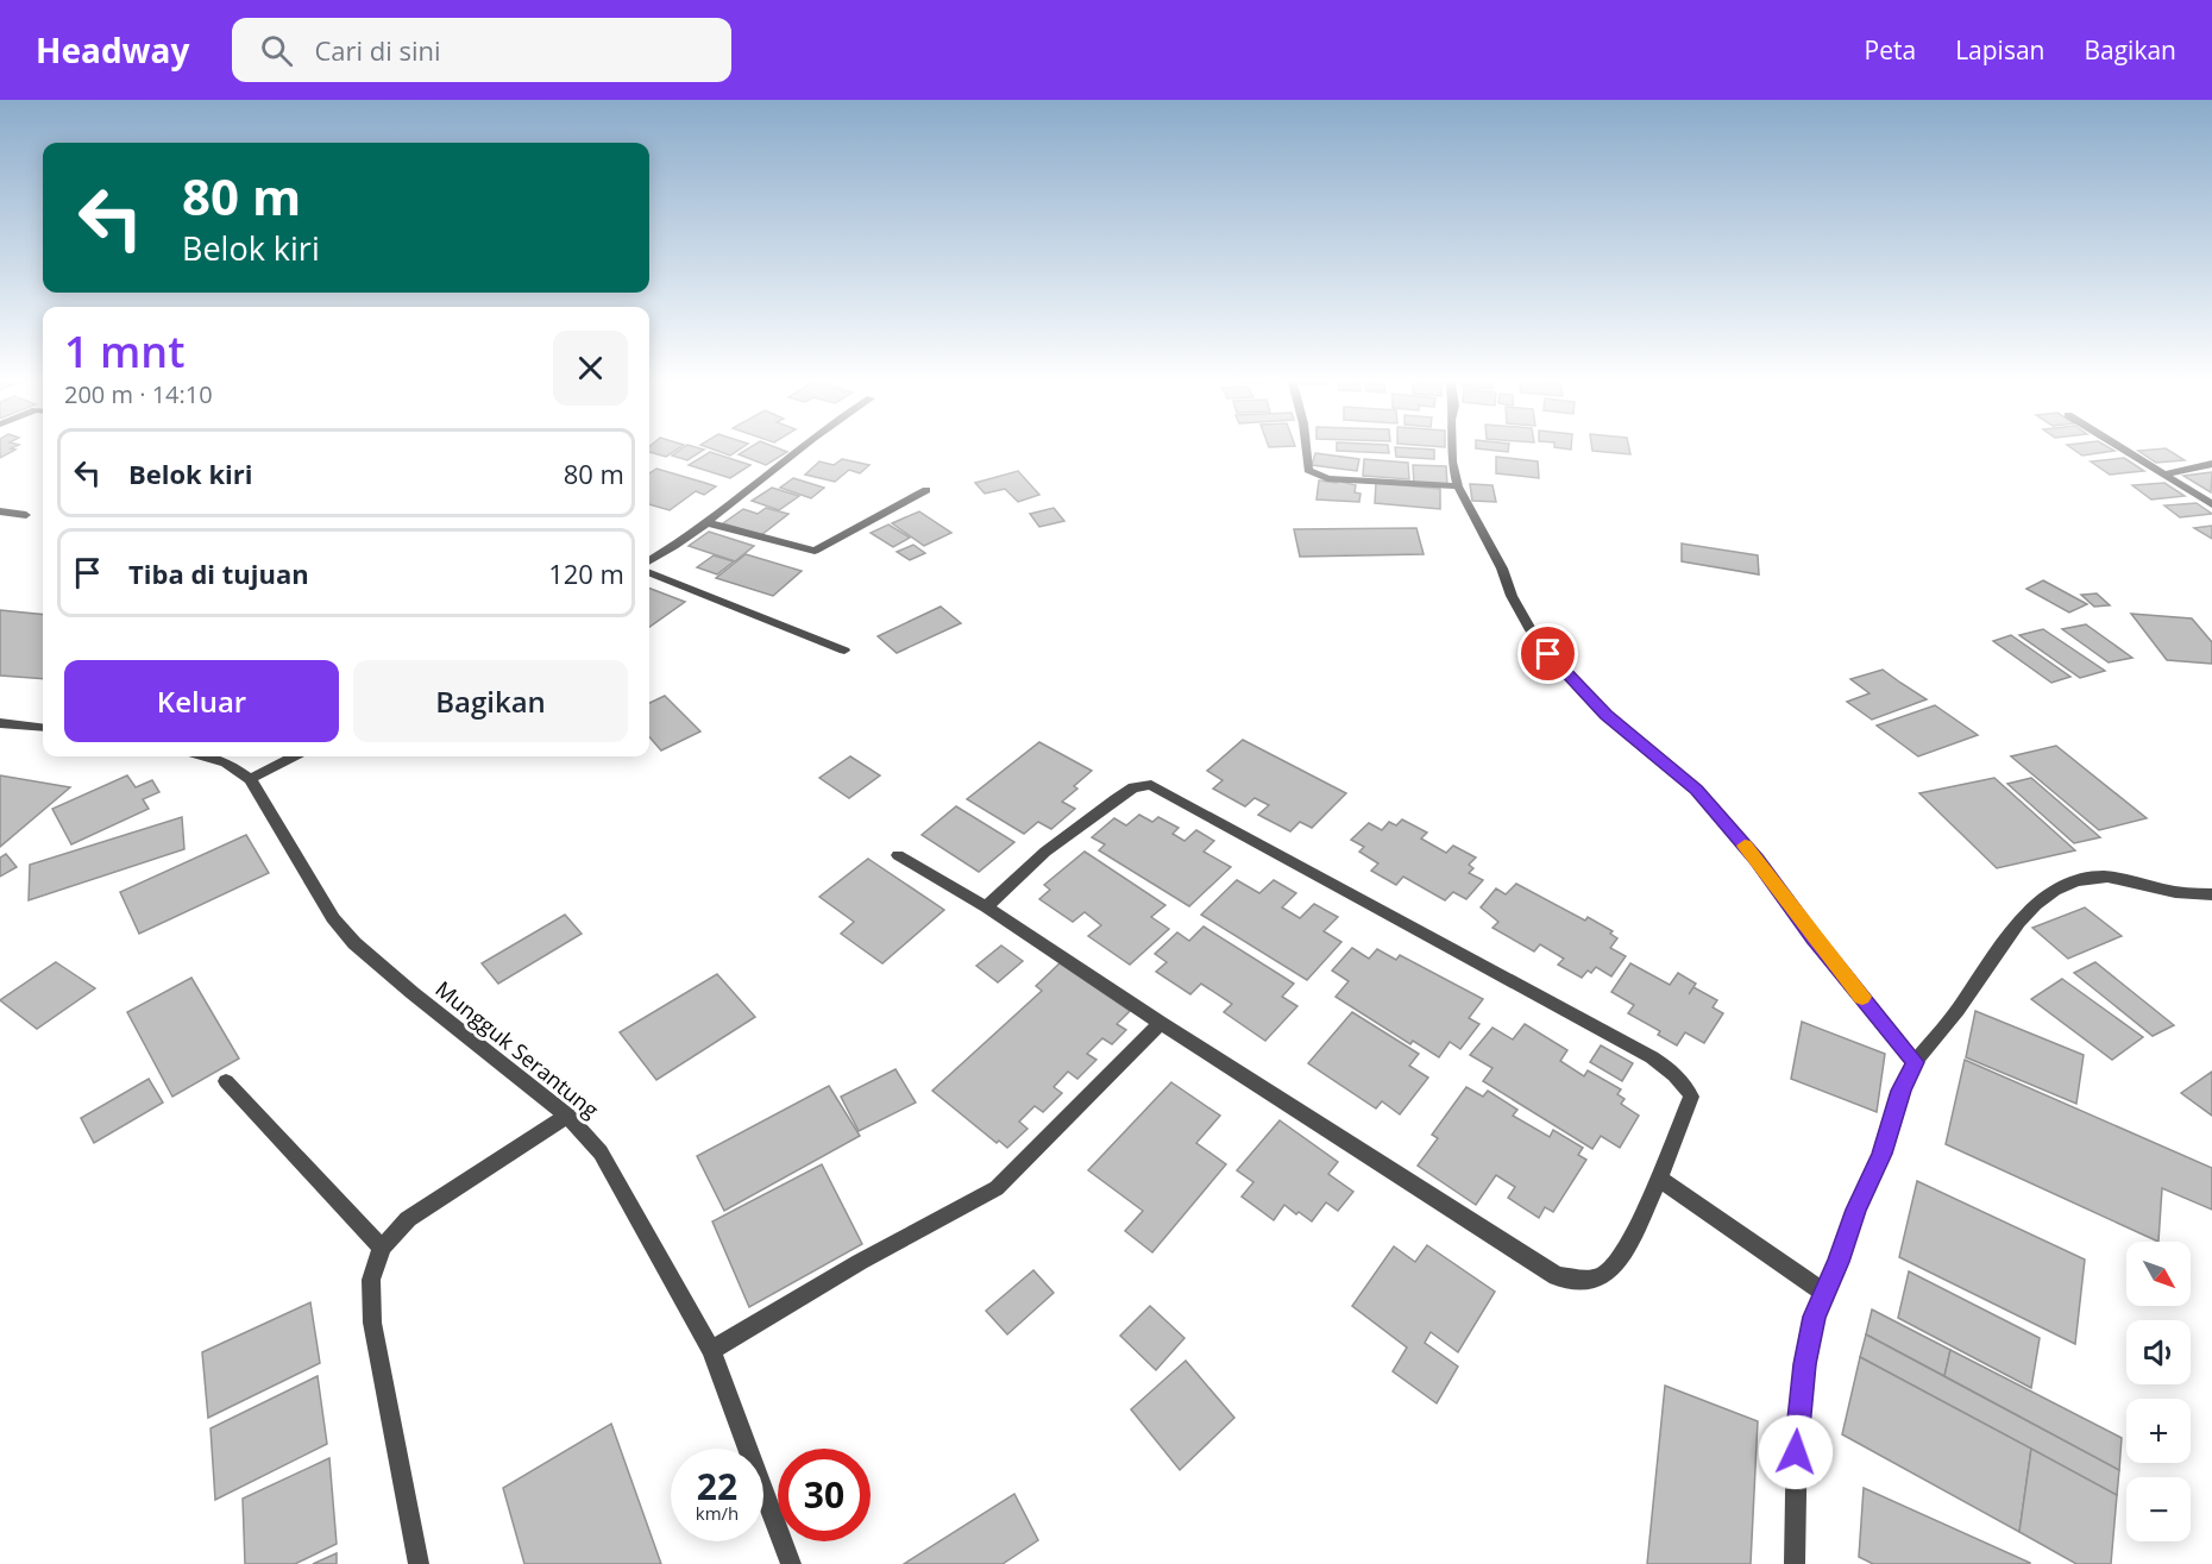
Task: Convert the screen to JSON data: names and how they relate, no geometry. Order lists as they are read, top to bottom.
{
  "streets": {
    "street": ["Mungguk Serantung"]
  },
  "north": "bottom right",
  "page": {
    "header": "Headway",
    "search": "Cari di sini",
    "nav": ["Peta", "Lapisan", "Bagikan"],
    "turn": ["80 m", "Belok kiri"],
    "heading": ["1 mnt", "200 m · 14:10"],
    "list": [
      {
        "name": "Belok kiri",
        "value": "80 m"
      },
      {
        "name": "Tiba di tujuan",
        "value": "120 m"
      }
    ],
    "buttons": ["Keluar", "Bagikan"],
    "map_buttons": ["+", "−"],
    "speed": "22 km/h",
    "limit": "30"
  }
}
